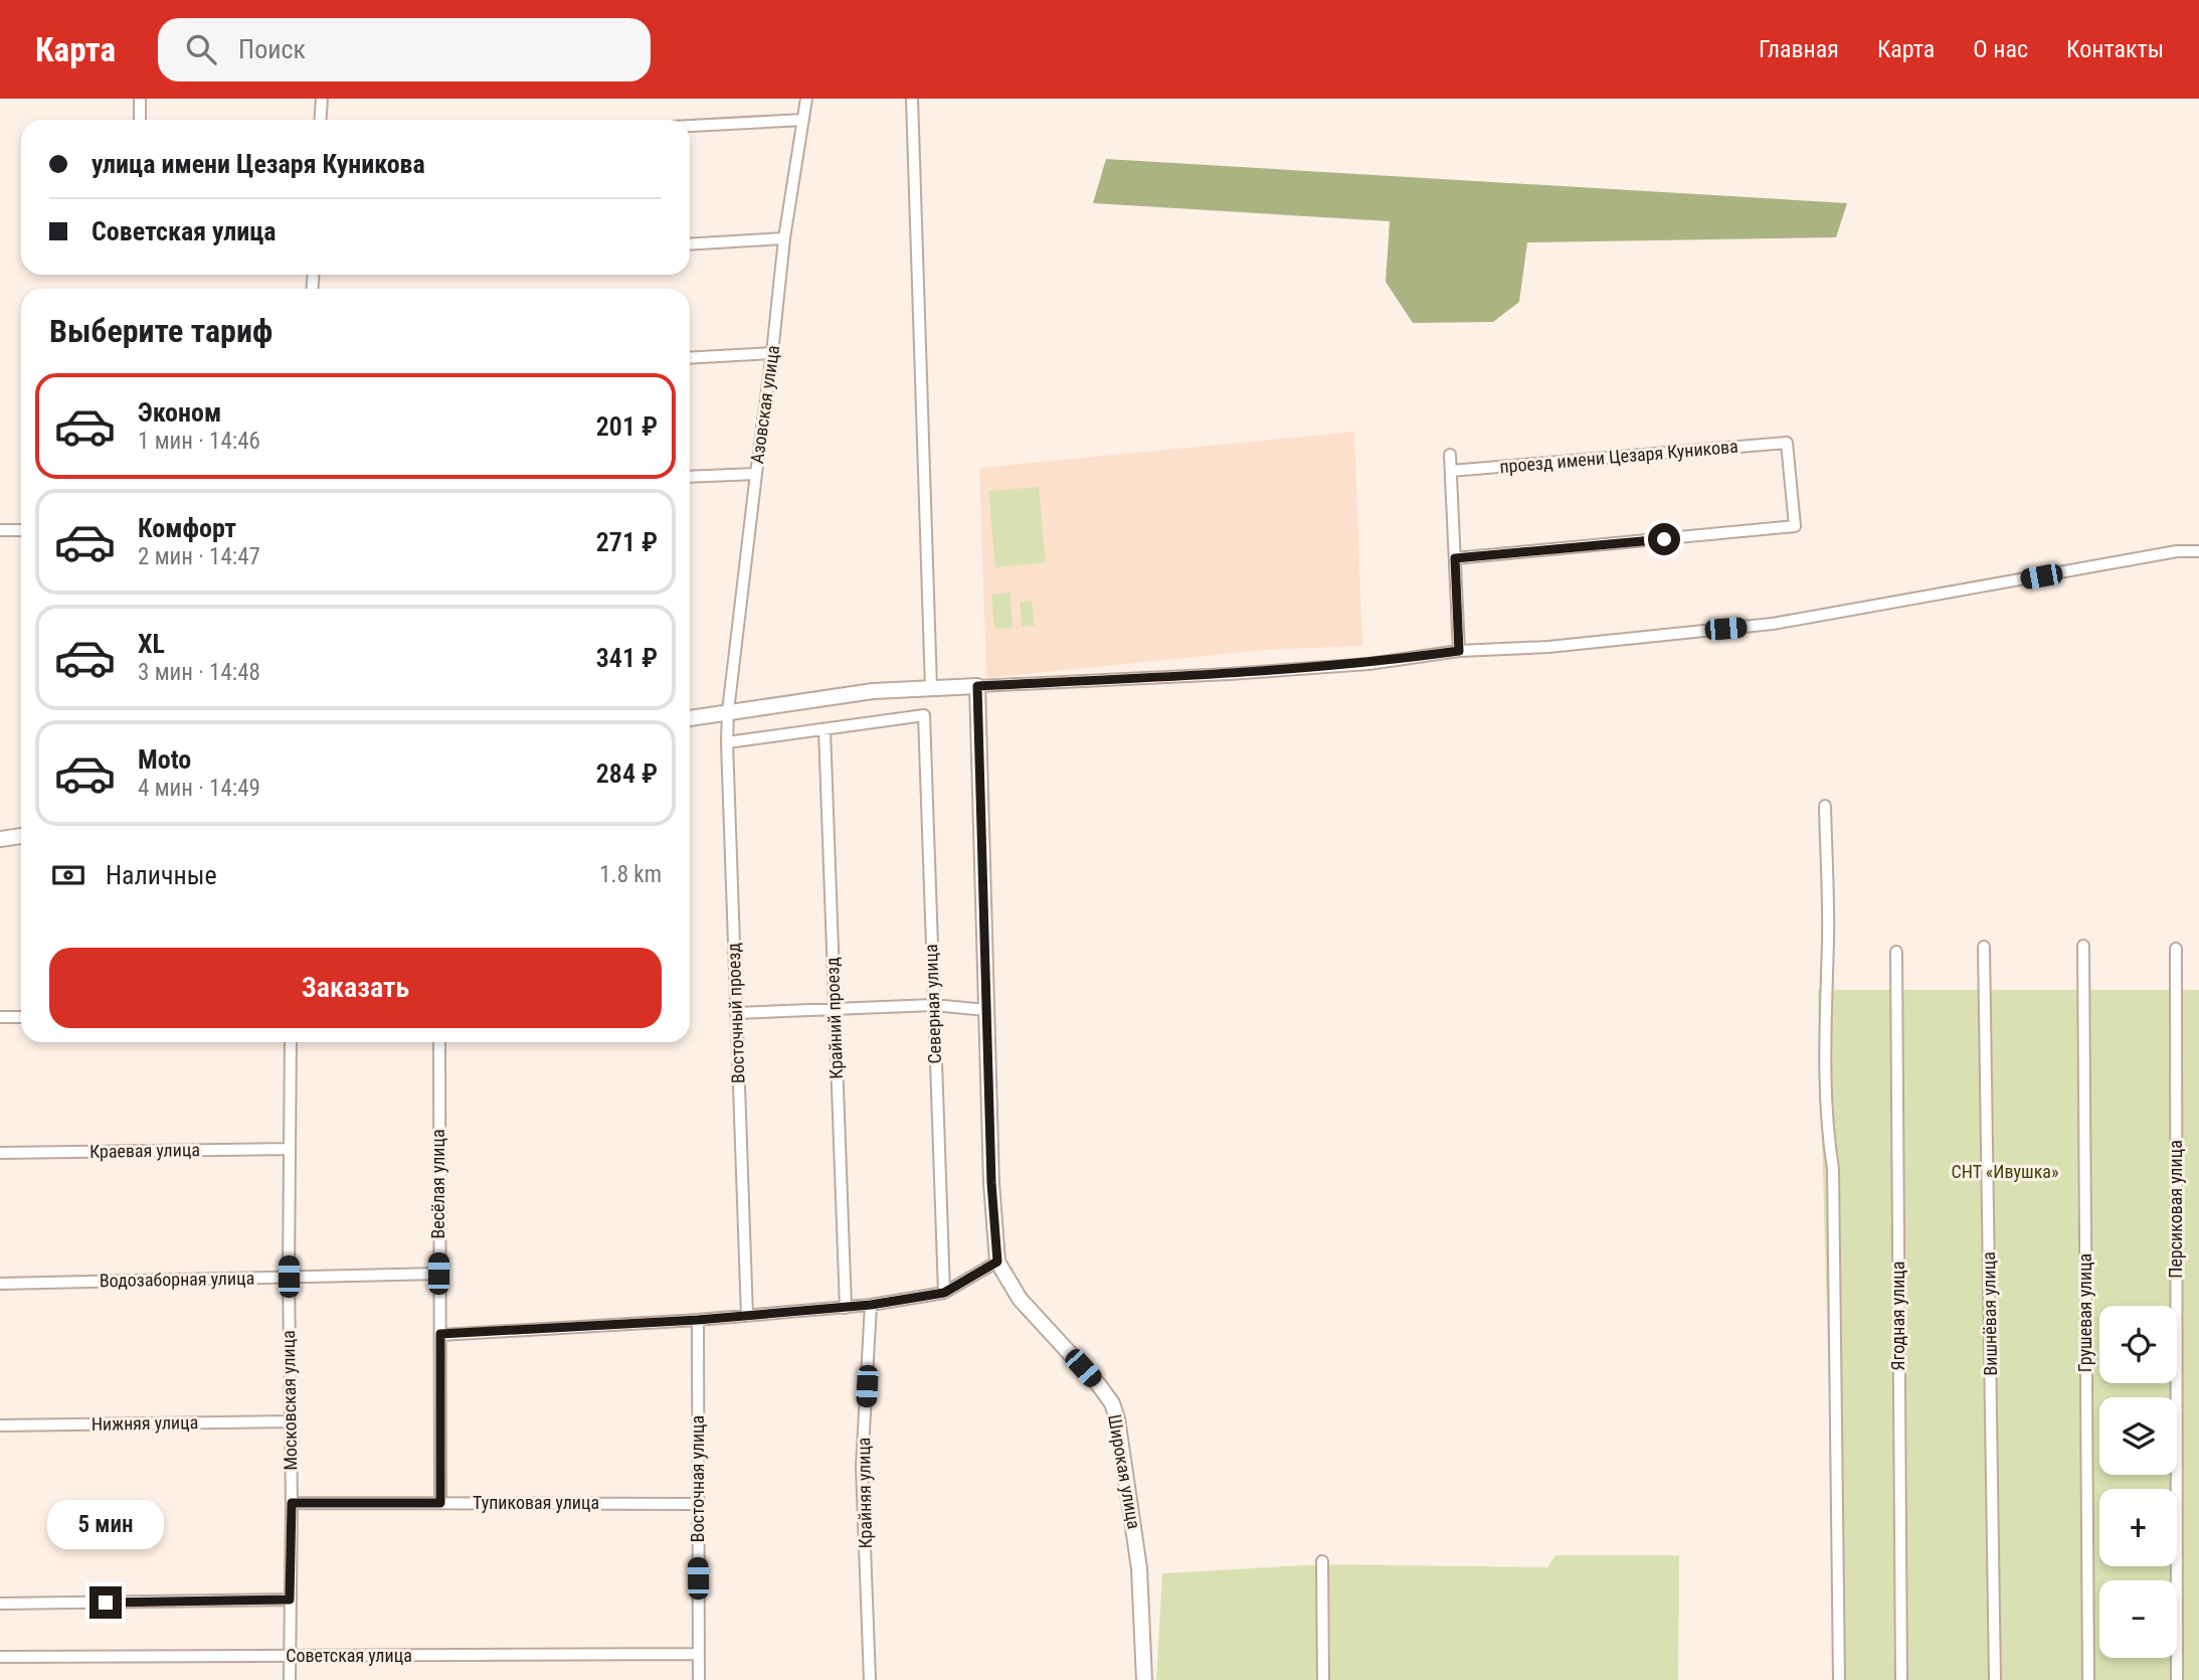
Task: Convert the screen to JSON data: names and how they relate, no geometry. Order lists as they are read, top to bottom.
{
  "streets": {
    "street": [
      "Азовская улица",
      "проезд имени Цезаря Куникова",
      "Северная улица",
      "Восточный проезд",
      "Крайний проезд",
      "Краевая улица",
      "Весёлая улица",
      "Персиковая улица",
      "Водозаборная улица",
      "Грушевая улица",
      "Вишнёвая улица",
      "Ягодная улица",
      "Московская улица",
      "Нижняя улица",
      "Широкая улица",
      "Восточная улица",
      "Крайняя улица",
      "Тупиковая улица",
      "Советская улица"
    ]
  },
  "crossings": [
    ["Азовская улица", "Восточный проезд"],
    ["Северная улица", "Крайний проезд"],
    ["Краевая улица", "Московская улица"],
    ["Весёлая улица", "Водозаборная улица"],
    ["Весёлая улица", "Тупиковая улица"],
    ["Водозаборная улица", "Московская улица"],
    ["Московская улица", "Нижняя улица"],
    ["Московская улица", "Тупиковая улица"],
    ["Московская улица", "Советская улица"],
    ["Восточная улица", "Тупиковая улица"],
    ["Восточная улица", "Советская улица"]
  ],
  "parks": ["СНТ «Ивушка»"],
  "page": {
    "header": "Карта",
    "search": "Поиск",
    "nav": [
      "Главная",
      "Карта",
      "О нас",
      "Контакты"
    ],
    "banner": ["улица имени Цезаря Куникова", "Советская улица"],
    "heading": "Выберите тариф",
    "list": [
      {
        "name": "Эконом",
        "note": "1 мин · 14:46",
        "value": "201 ₽"
      },
      {
        "name": "Комфорт",
        "note": "2 мин · 14:47",
        "value": "271 ₽"
      },
      {
        "name": "XL",
        "note": "3 мин · 14:48",
        "value": "341 ₽"
      },
      {
        "name": "Moto",
        "note": "4 мин · 14:49",
        "value": "284 ₽"
      }
    ],
    "pay": ["Наличные", "1.8 km"],
    "buttons": "Заказать",
    "map_buttons": ["+", "−"],
    "bubble": "5 мин"
  }
}
